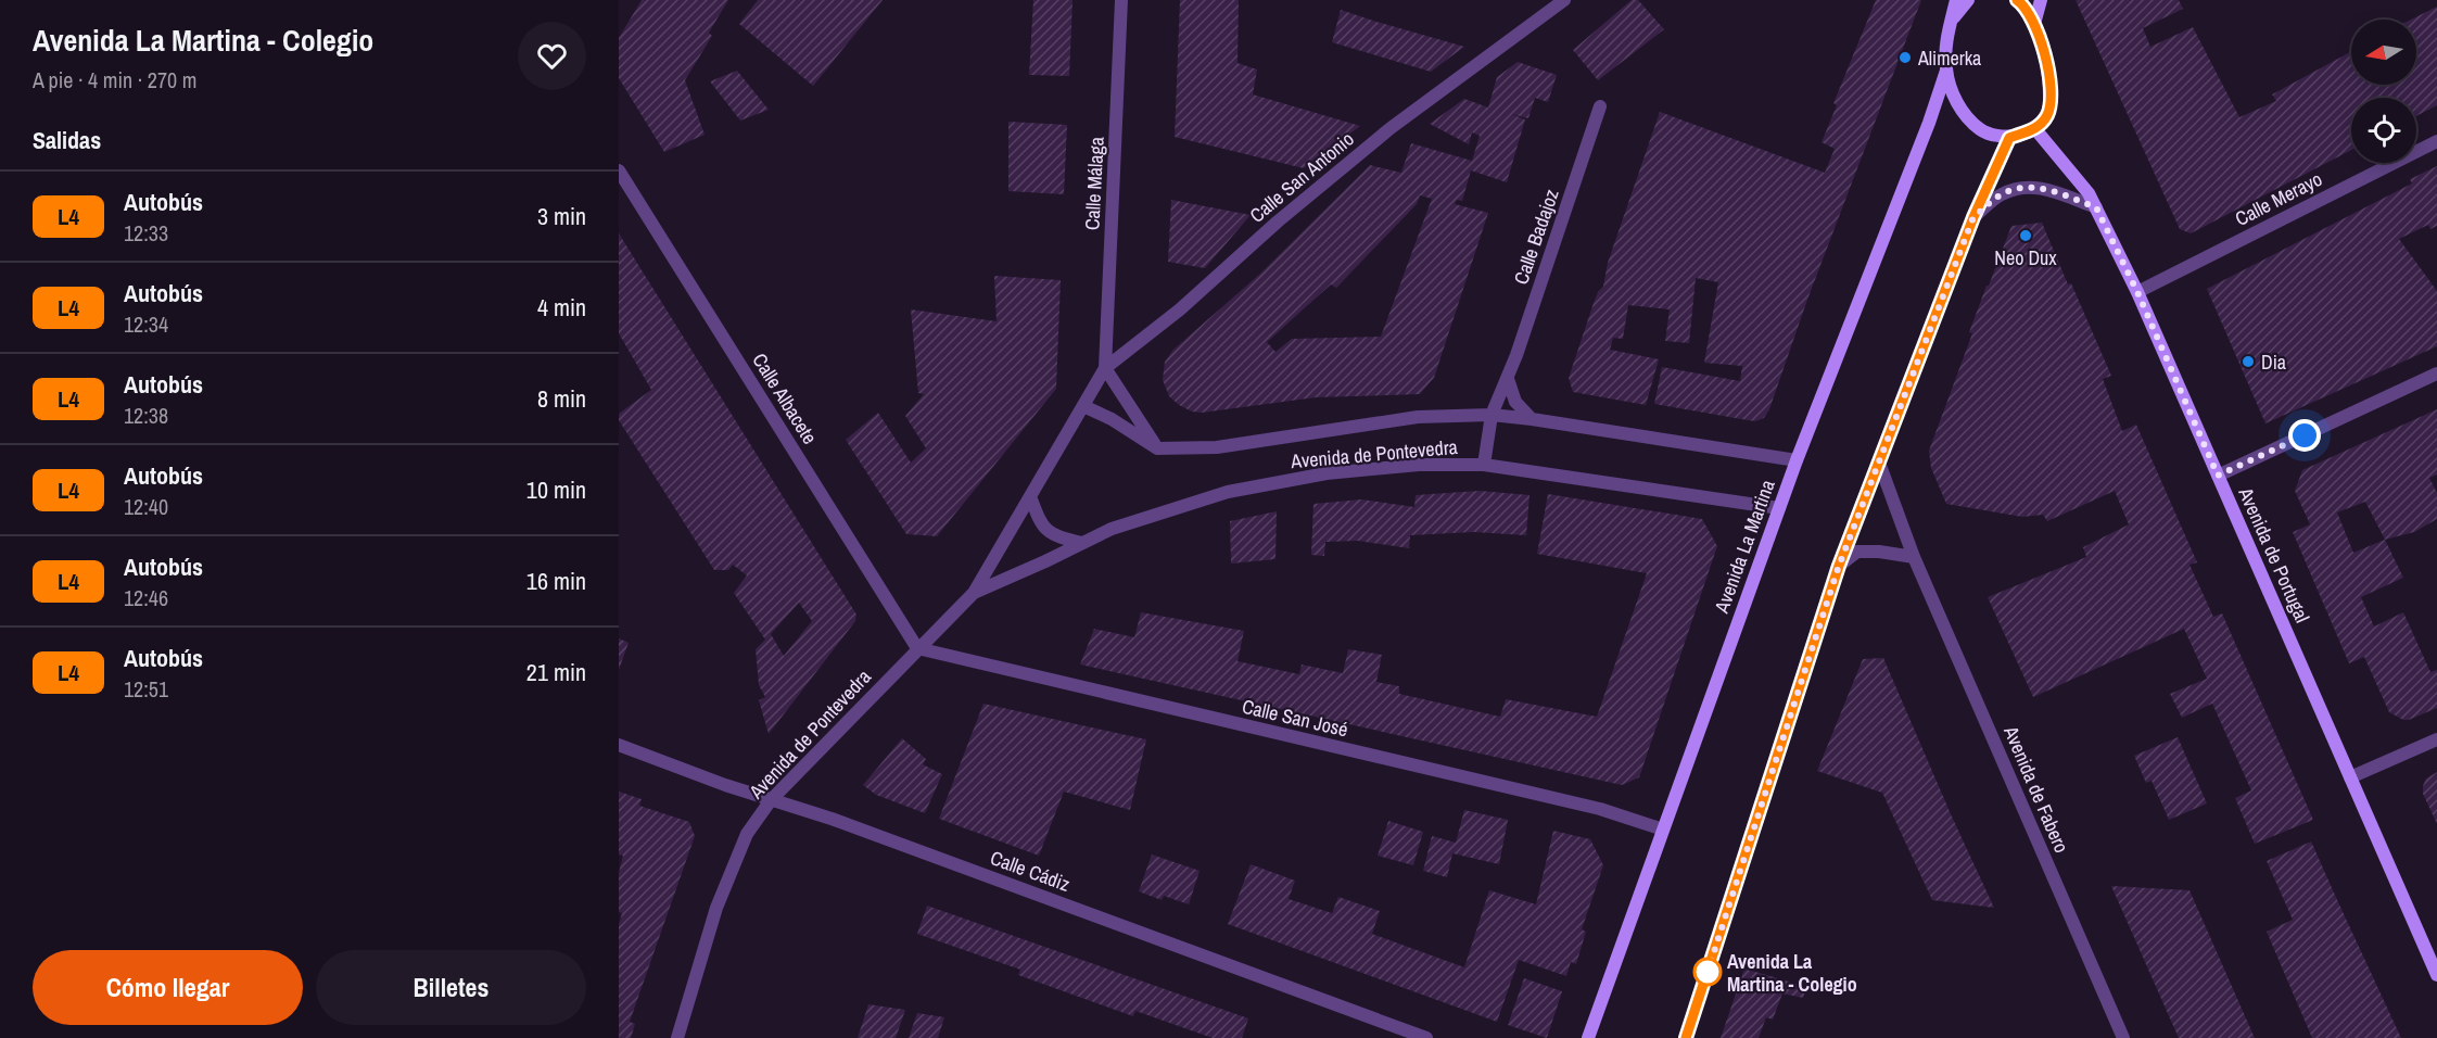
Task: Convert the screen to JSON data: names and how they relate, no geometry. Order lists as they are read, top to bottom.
{
  "streets": {
    "street": [
      "Calle San Antonio",
      "Calle Málaga",
      "Calle Merayo",
      "Calle Badajoz",
      "Calle Albacete",
      "Avenida de Pontevedra",
      "Avenida La Martina",
      "Avenida de Portugal",
      "Calle San José",
      "Avenida de Fabero",
      "Calle Cádiz"
    ]
  },
  "crossings": [
    ["Calle San Antonio", "Calle Málaga"],
    ["Calle San Antonio", "Avenida de Pontevedra"],
    ["Calle Merayo", "Avenida de Portugal"],
    ["Calle Badajoz", "Avenida de Pontevedra"],
    ["Calle Albacete", "Avenida de Pontevedra"],
    ["Calle Albacete", "Calle San José"],
    ["Avenida de Pontevedra", "Avenida La Martina"],
    ["Avenida de Pontevedra", "Calle San José"],
    ["Avenida de Pontevedra", "Calle Cádiz"],
    ["Avenida La Martina", "Calle San José"]
  ],
  "places": [
    "Alimerka",
    "Neo Dux",
    "Dia",
    "Avenida La Martina - Colegio"
  ],
  "lines": ["bus line L4"],
  "north": "left",
  "page": {
    "heading": [
      ["Avenida La Martina - Colegio", "A pie · 4 min · 270 m"],
      "Salidas"
    ],
    "list": [
      {
        "mark": "L4",
        "name": "Autobús",
        "note": "12:33",
        "value": "3 min"
      },
      {
        "mark": "L4",
        "name": "Autobús",
        "note": "12:34",
        "value": "4 min"
      },
      {
        "mark": "L4",
        "name": "Autobús",
        "note": "12:38",
        "value": "8 min"
      },
      {
        "mark": "L4",
        "name": "Autobús",
        "note": "12:40",
        "value": "10 min"
      },
      {
        "mark": "L4",
        "name": "Autobús",
        "note": "12:46",
        "value": "16 min"
      },
      {
        "mark": "L4",
        "name": "Autobús",
        "note": "12:51",
        "value": "21 min"
      }
    ],
    "buttons": ["Cómo llegar", "Billetes"]
  }
}
